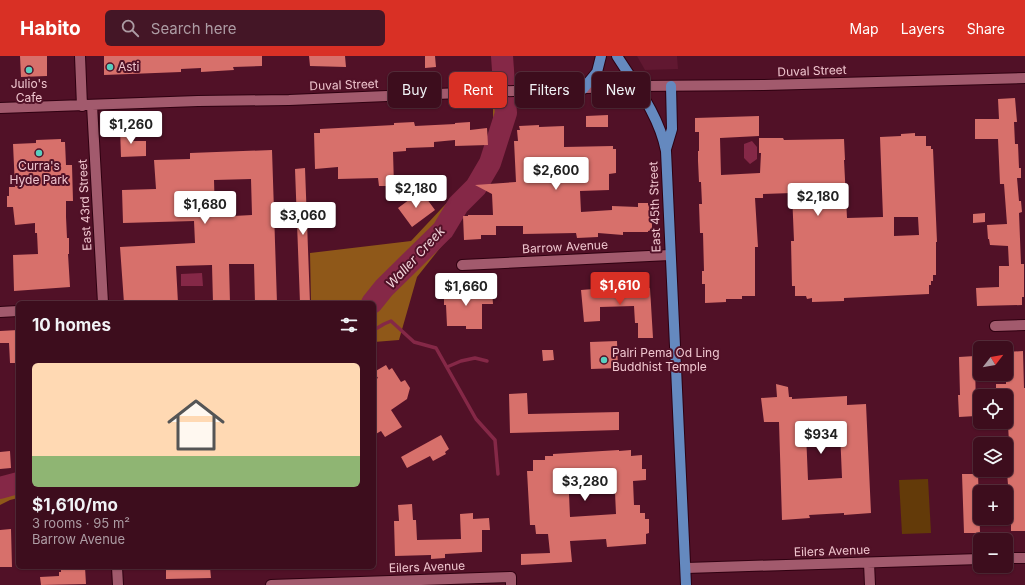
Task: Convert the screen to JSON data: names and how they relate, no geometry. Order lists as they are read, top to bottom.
{
  "streets": {
    "main road": ["East 45th Street"],
    "street": [
      "Duval Street",
      "East 43rd Street",
      "Barrow Avenue",
      "Eilers Avenue"
    ]
  },
  "crossings": [
    ["Duval Street", "East 43rd Street"],
    ["East 45th Street", "Barrow Avenue"],
    ["East 45th Street", "Eilers Avenue"]
  ],
  "water": ["Waller Creek"],
  "places": [
    "Asti",
    "Julio's Cafe",
    "Curra's Hyde Park",
    "Palri Pema Od Ling Buddhist Temple"
  ],
  "north": "top right",
  "page": {
    "header": "Habito",
    "search": "Search here",
    "nav": ["Map", "Layers", "Share"],
    "chip": [
      "Buy",
      "Rent",
      "Filters",
      "New"
    ],
    "price": [
      "$1,260",
      "$2,600",
      "$2,180",
      "$2,180",
      "$1,680",
      "$3,060",
      "$1,610",
      "$1,660",
      "$934",
      "$3,280"
    ],
    "heading": "10 homes",
    "map_buttons": ["+", "−"],
    "list": [
      {
        "name": "$1,610/mo",
        "note": "3 rooms · 95 m² · Barrow Avenue"
      }
    ]
  }
}
